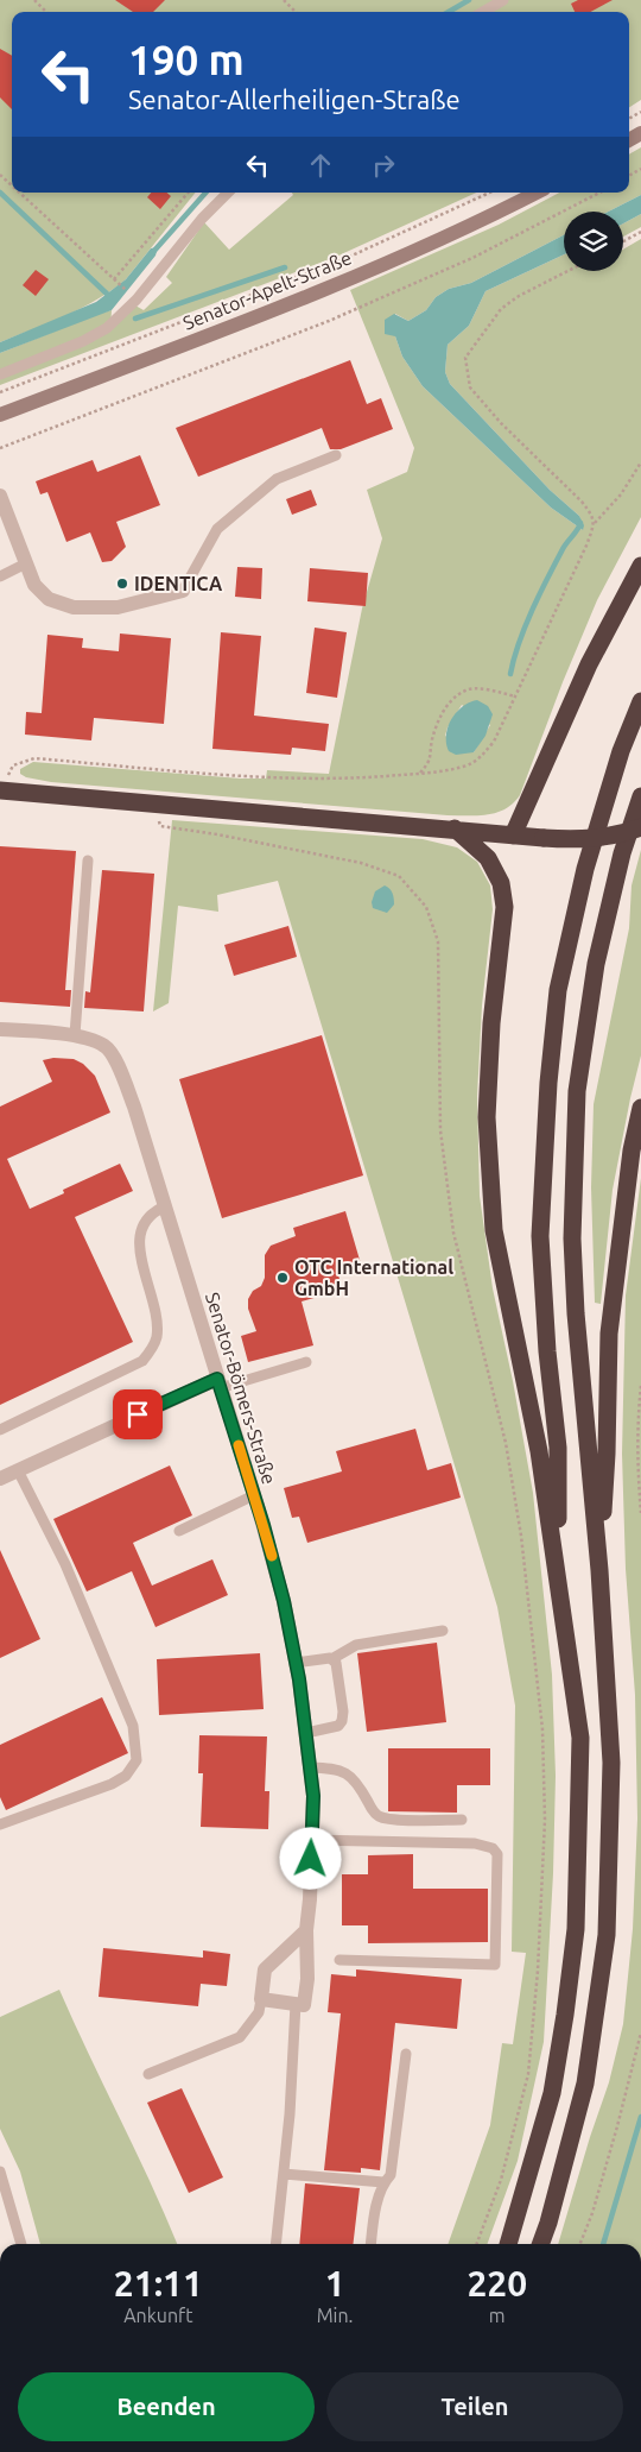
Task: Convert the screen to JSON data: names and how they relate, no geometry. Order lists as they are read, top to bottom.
{
  "streets": {
    "street": ["Senator-Apelt-Straße", "Senator-Bömers-Straße"]
  },
  "places": ["IDENTICA", "OTC International GmbH"],
  "page": {
    "turn": ["190 m", "Senator-Allerheiligen-Straße"],
    "eta": [
      "21:11",
      "Ankunft",
      "1",
      "Min.",
      "220",
      "m"
    ],
    "buttons": ["Beenden", "Teilen"]
  }
}
